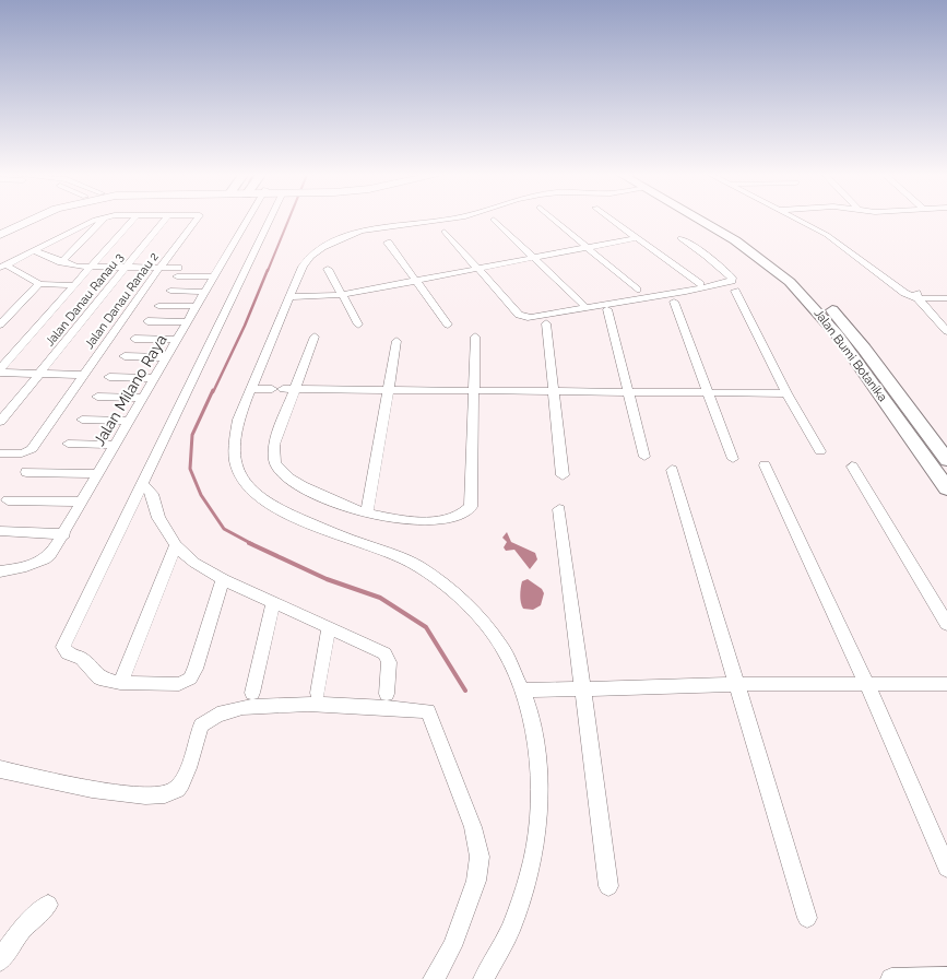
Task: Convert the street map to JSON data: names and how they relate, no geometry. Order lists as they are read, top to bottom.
{
  "streets": {
    "main road": ["Jalan Bumi Botanika"],
    "street": ["Jalan Danau Ranau 3", "Jalan Danau Ranau 2", "Jalan Milano Raya"]
  }
}
